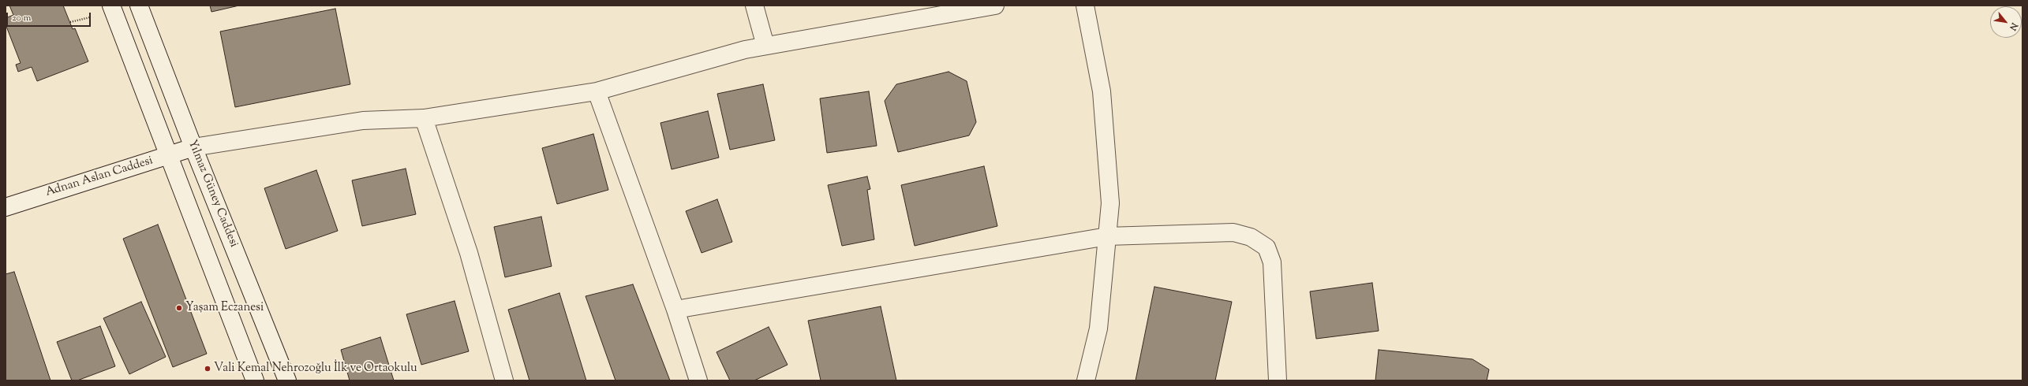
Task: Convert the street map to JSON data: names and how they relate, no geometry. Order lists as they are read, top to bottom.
{
  "streets": {
    "street": ["Adnan Aslan Caddesi", "Yılmaz Güney Caddesi"]
  },
  "crossings": [
    ["Adnan Aslan Caddesi", "Yılmaz Güney Caddesi"]
  ],
  "places": ["Yaşam Eczanesi", "Vali Kemal Nehrozoğlu İlk ve Ortaokulu"],
  "scale_bar": "20 m",
  "north": "bottom right"
}
